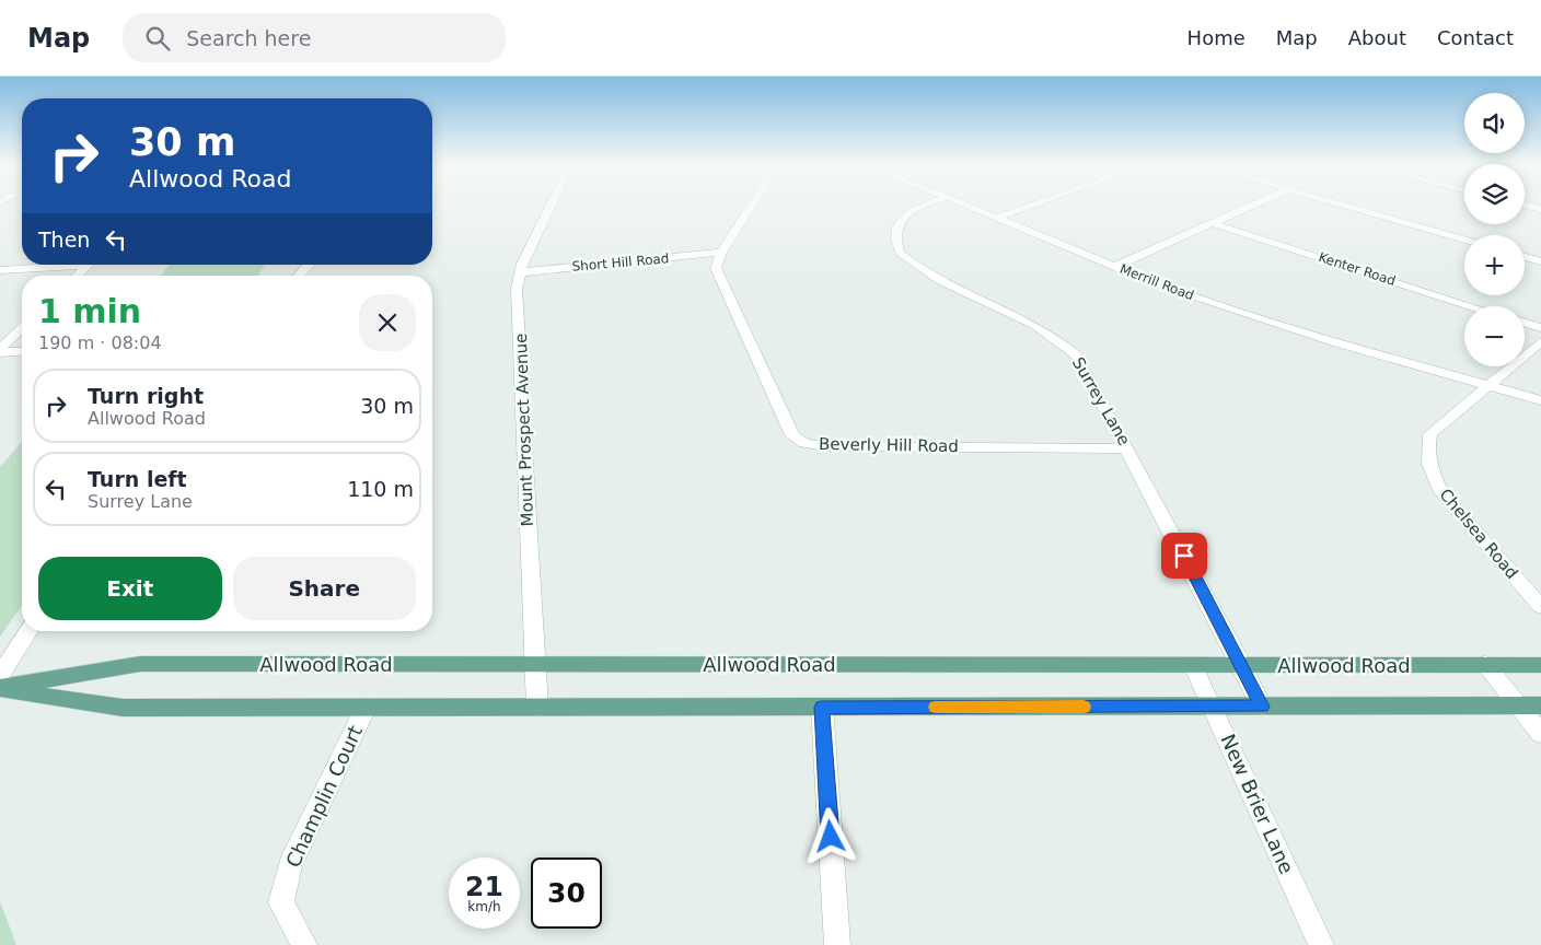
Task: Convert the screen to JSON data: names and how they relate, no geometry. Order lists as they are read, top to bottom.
{
  "streets": {
    "main road": ["Allwood Road"],
    "street": [
      "Short Hill Road",
      "Kenter Road",
      "Merrill Road",
      "Surrey Lane",
      "Mount Prospect Avenue",
      "Beverly Hill Road",
      "Chelsea Road",
      "Champlin Court",
      "New Brier Lane"
    ]
  },
  "crossings": [
    ["Short Hill Road", "Mount Prospect Avenue"],
    ["Short Hill Road", "Beverly Hill Road"],
    ["Merrill Road", "Chelsea Road"],
    ["Surrey Lane", "Beverly Hill Road"],
    ["Surrey Lane", "Allwood Road"],
    ["Mount Prospect Avenue", "Allwood Road"],
    ["Allwood Road", "Champlin Court"],
    ["Allwood Road", "New Brier Lane"]
  ],
  "page": {
    "header": "Map",
    "search": "Search here",
    "nav": [
      "Home",
      "Map",
      "About",
      "Contact"
    ],
    "map_buttons": ["+", "−"],
    "turn": ["30 m", "Allwood Road"],
    "then": "Then",
    "heading": ["1 min", "190 m · 08:04"],
    "list": [
      {
        "name": "Turn right",
        "note": "Allwood Road",
        "value": "30 m"
      },
      {
        "name": "Turn left",
        "note": "Surrey Lane",
        "value": "110 m"
      }
    ],
    "buttons": ["Exit", "Share"],
    "speed": "21 km/h",
    "limit": "30"
  }
}
